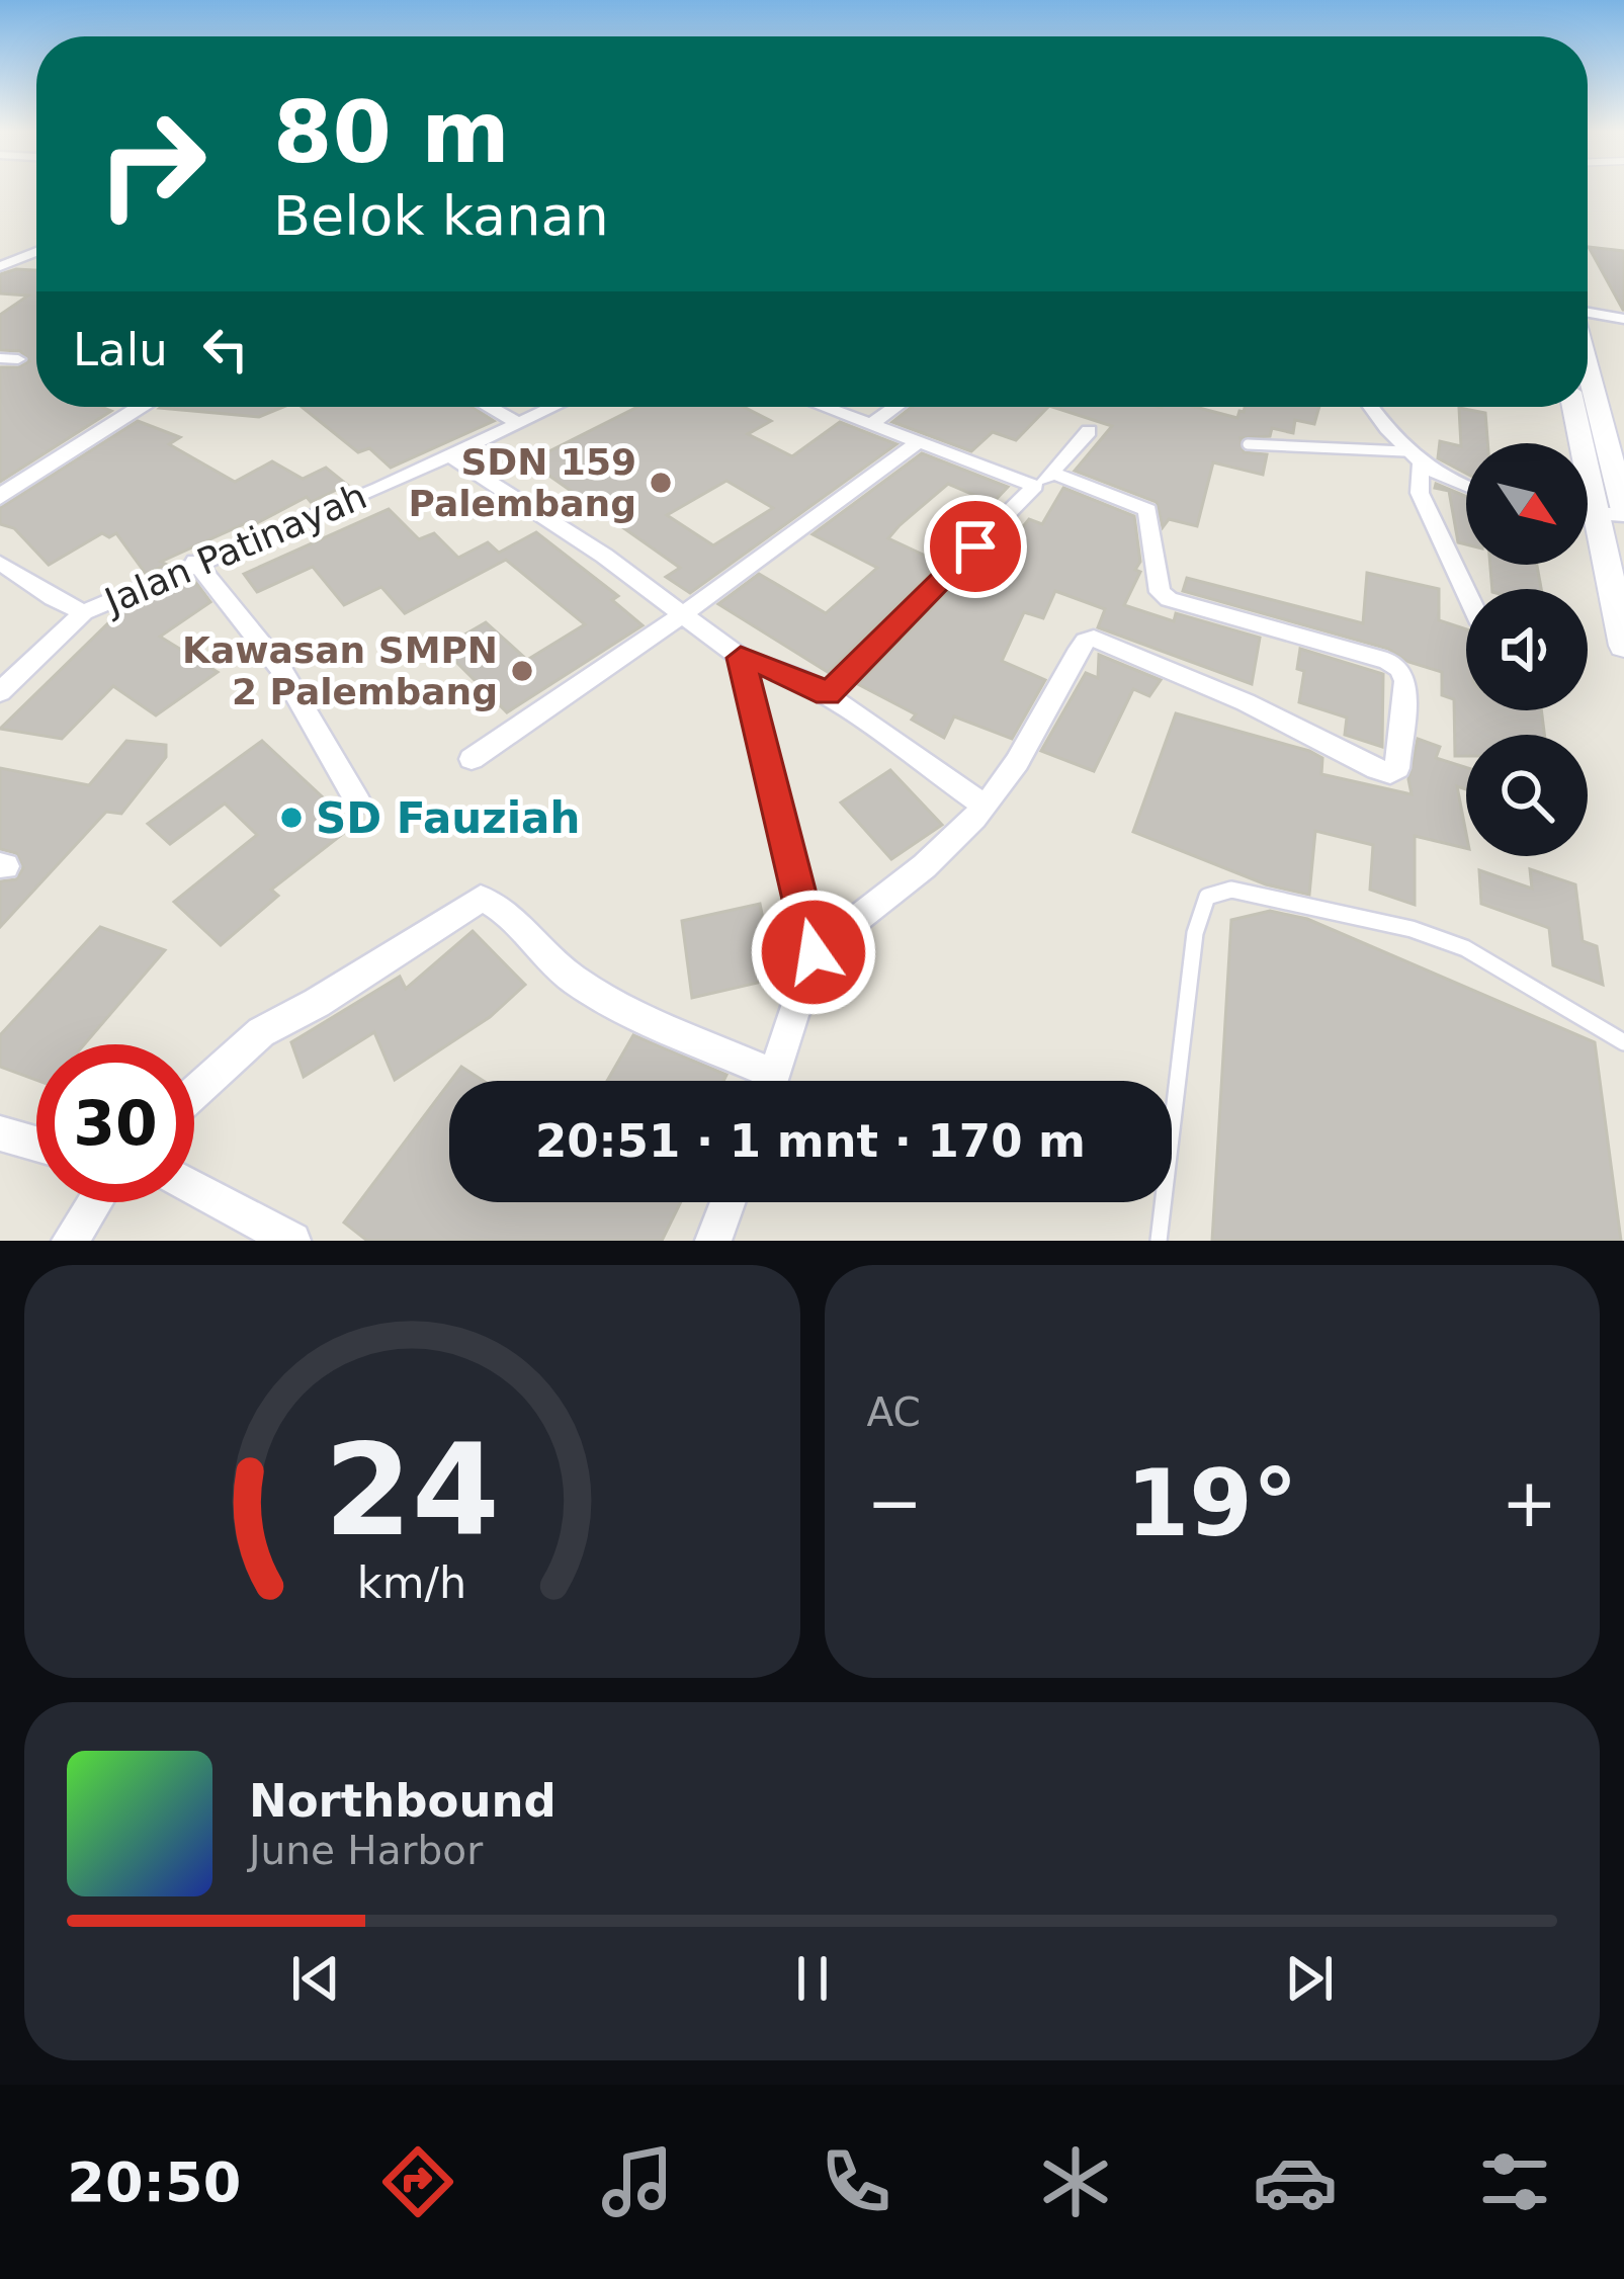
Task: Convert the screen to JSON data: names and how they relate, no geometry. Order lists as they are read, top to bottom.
{
  "streets": {
    "street": ["Jalan Patinayah"]
  },
  "places": ["SDN 159 Palembang", "Kawasan SMPN 2 Palembang", "SD Fauziah"],
  "north": "bottom right",
  "page": {
    "turn": ["80 m", "Belok kanan"],
    "then": "Lalu",
    "limit": "30",
    "trip": "20:51 · 1 mnt · 170 m",
    "tile": "AC",
    "heat": ["−", "19°", "+"],
    "song": ["Northbound", "June Harbor"],
    "tabs": "20:50",
    "gauge": ["24", "km/h"]
  }
}
